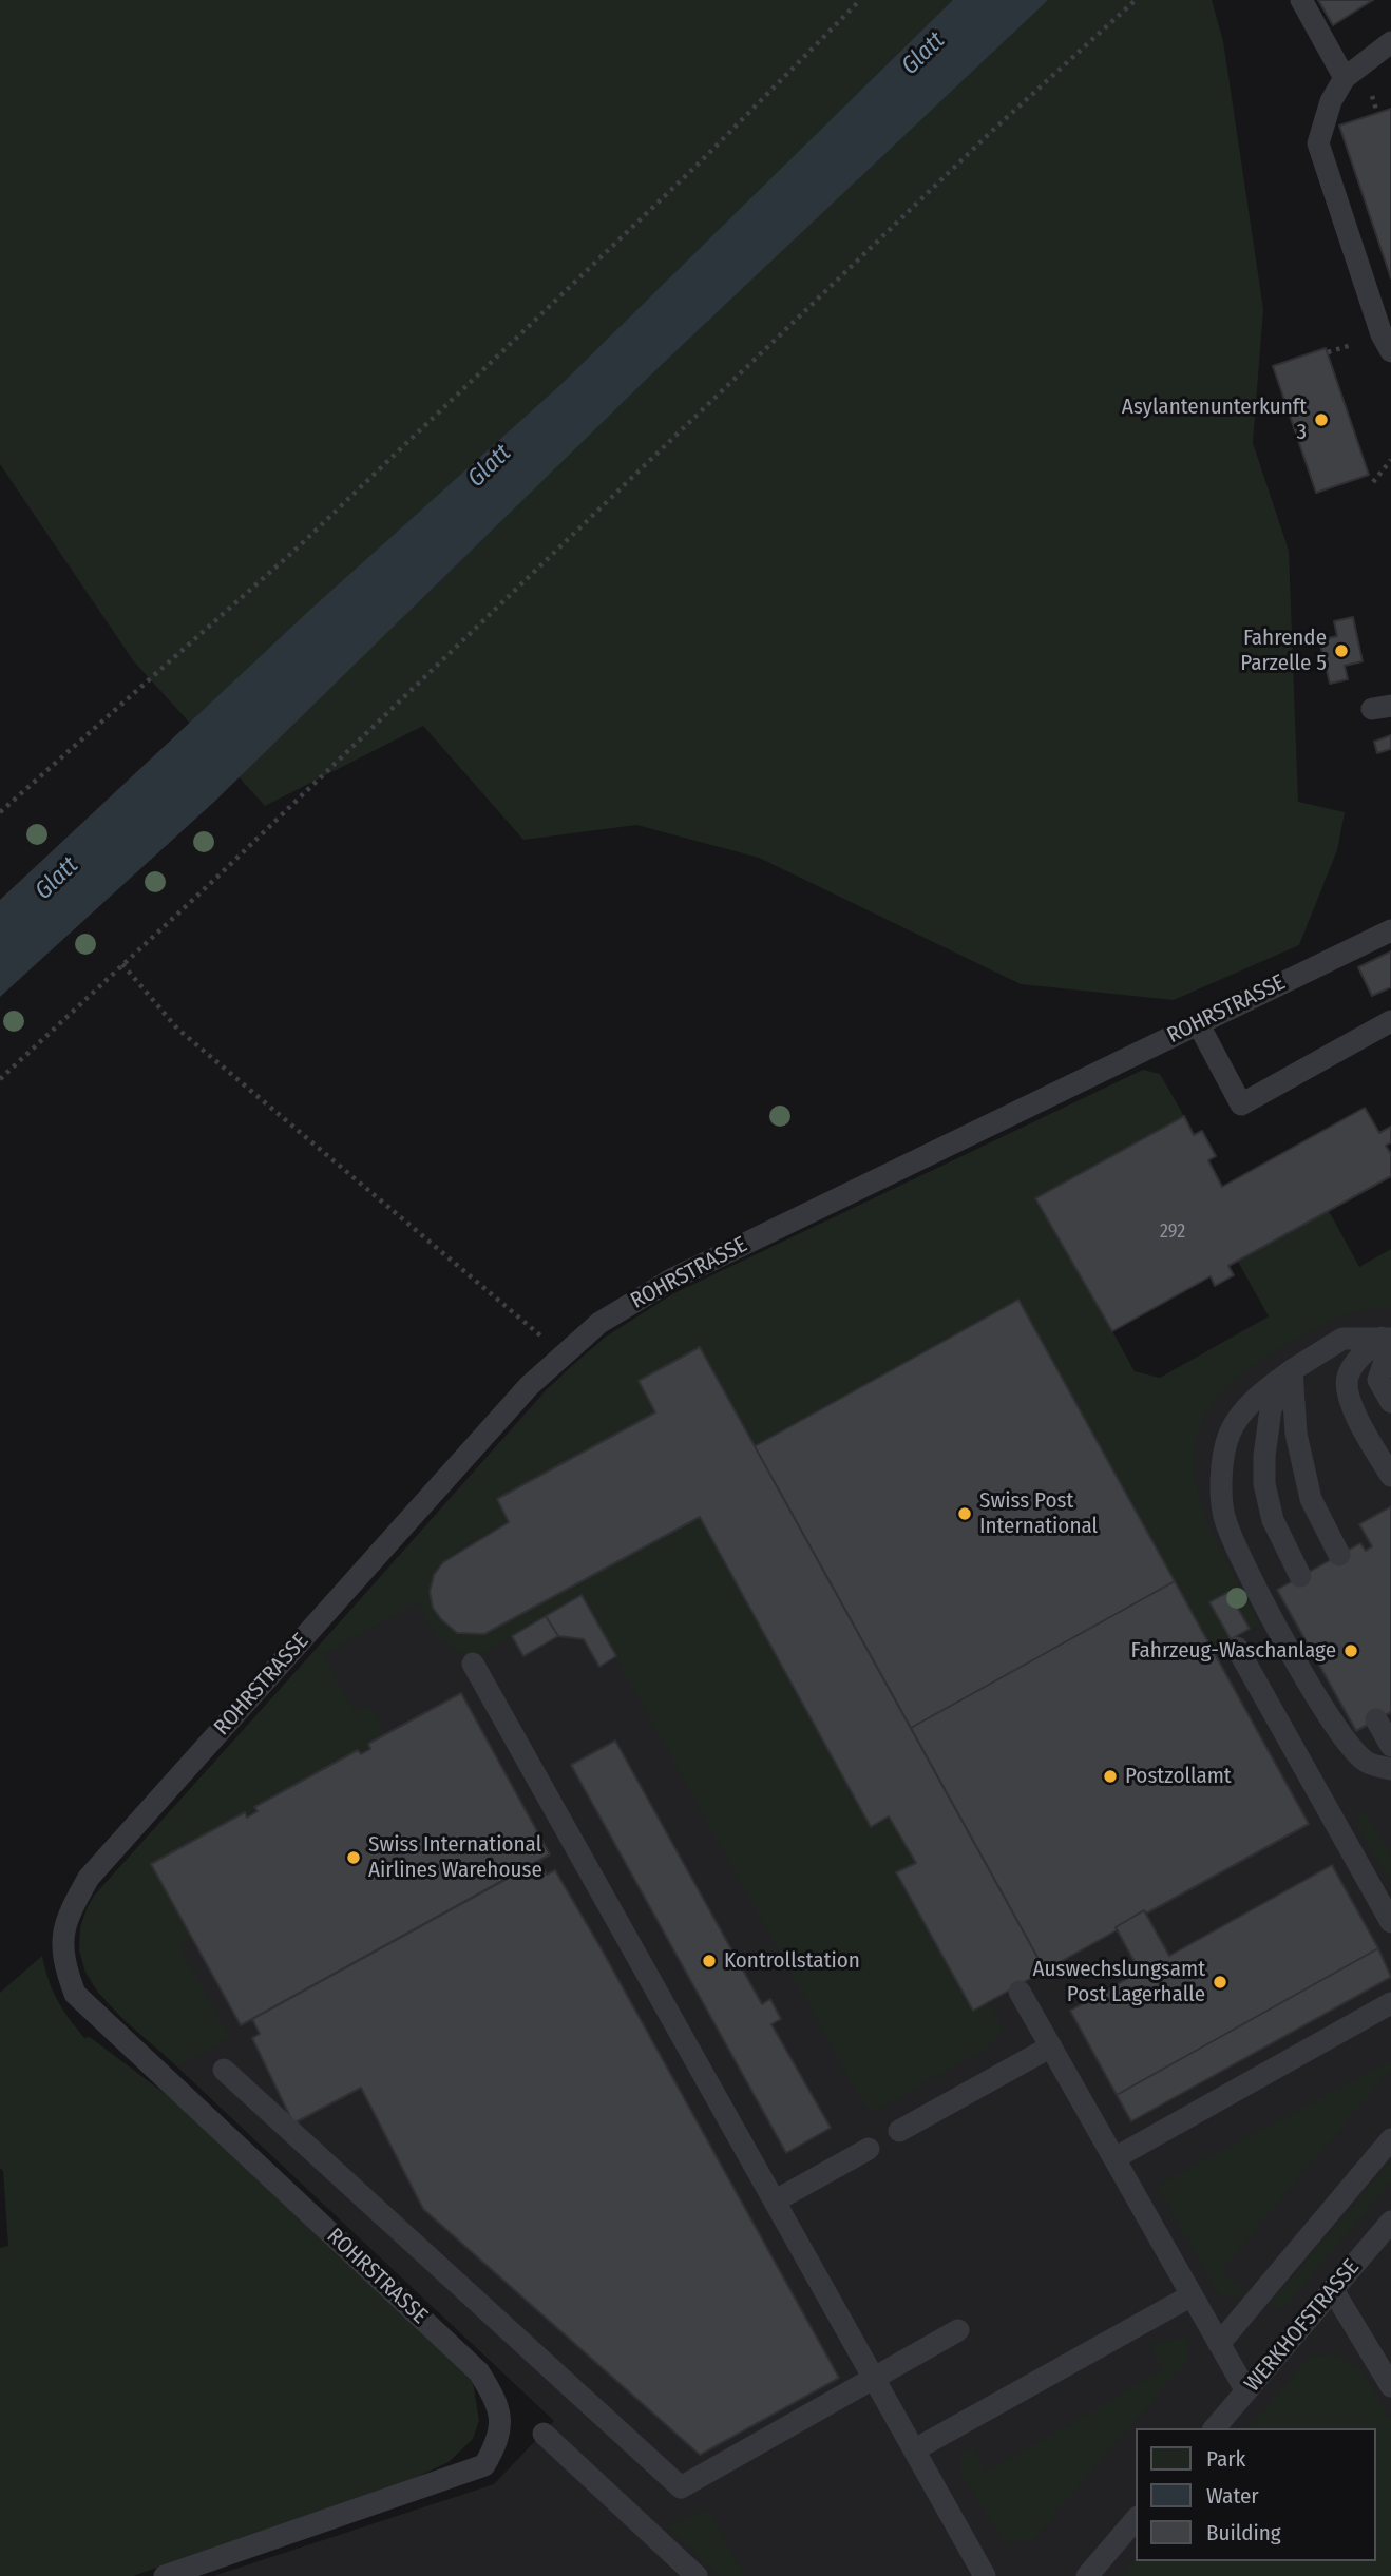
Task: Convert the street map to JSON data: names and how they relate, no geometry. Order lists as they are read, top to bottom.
{
  "streets": {
    "lane": ["ROHRSTRASSE", "WERKHOFSTRASSE"]
  },
  "water": ["Glatt"],
  "places": [
    "Asylantenunterkunft 3",
    "Fahrende Parzelle 5",
    "Swiss Post International",
    "Fahrzeug-Waschanlage",
    "Postzollamt",
    "Swiss International Airlines Warehouse",
    "Kontrollstation",
    "Auswechslungsamt Post Lagerhalle"
  ],
  "house_numbers": ["292"],
  "legend": ["Park", "Water", "Building"]
}
